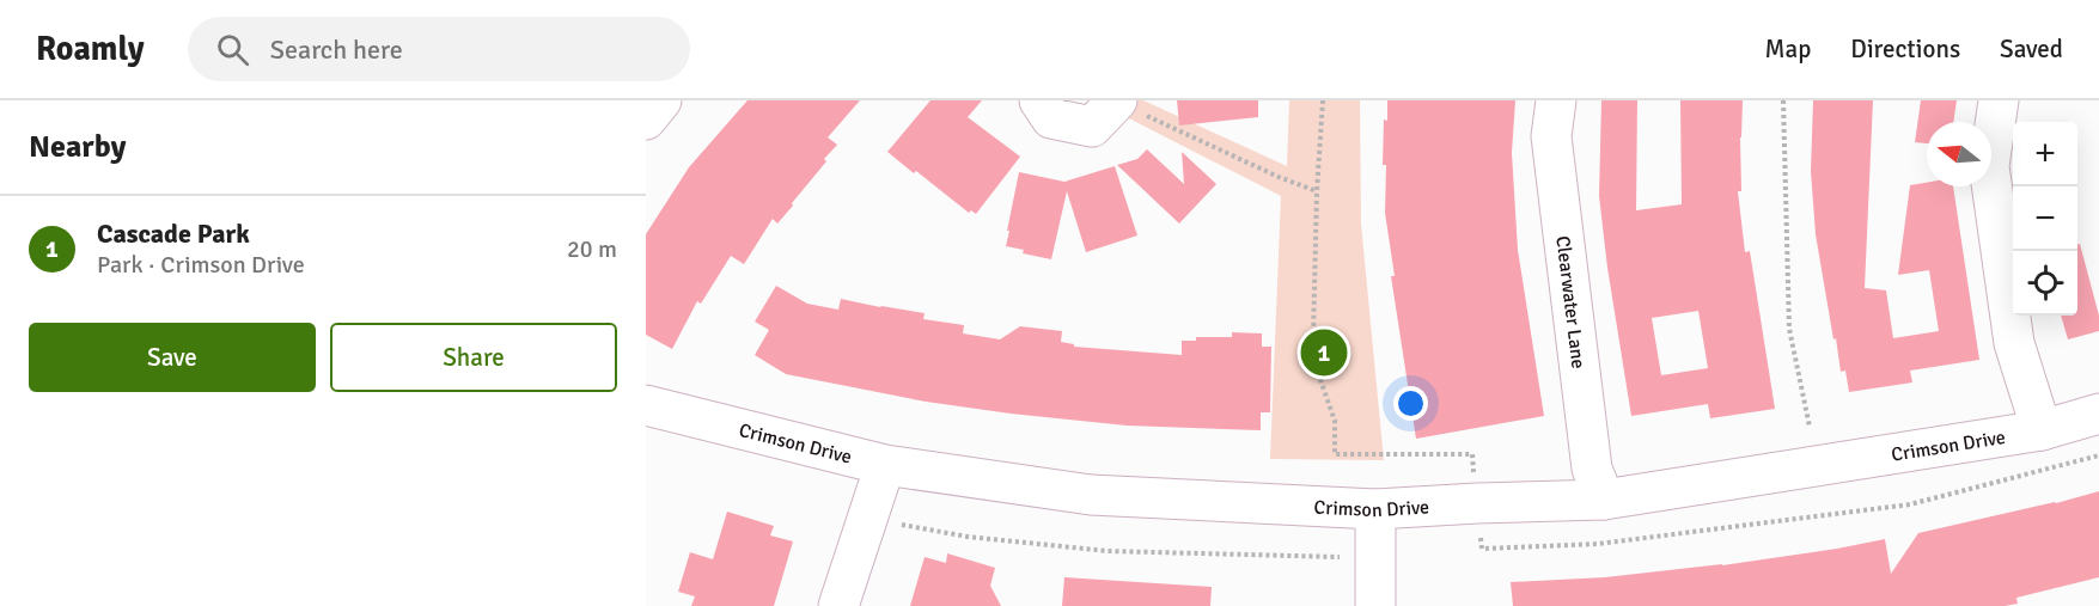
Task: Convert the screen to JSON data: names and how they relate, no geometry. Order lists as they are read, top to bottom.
{
  "streets": {
    "street": ["Clearwater Lane", "Crimson Drive"]
  },
  "crossings": [
    ["Clearwater Lane", "Crimson Drive"]
  ],
  "north": "left",
  "page": {
    "header": "Roamly",
    "search": "Search here",
    "nav": ["Map", "Directions", "Saved"],
    "heading": "Nearby",
    "map_buttons": ["+", "−"],
    "list": [
      {
        "mark": "1",
        "name": "Cascade Park",
        "note": "Park · Crimson Drive",
        "value": "20 m"
      }
    ],
    "buttons": ["Save", "Share"],
    "pins": "1"
  }
}
